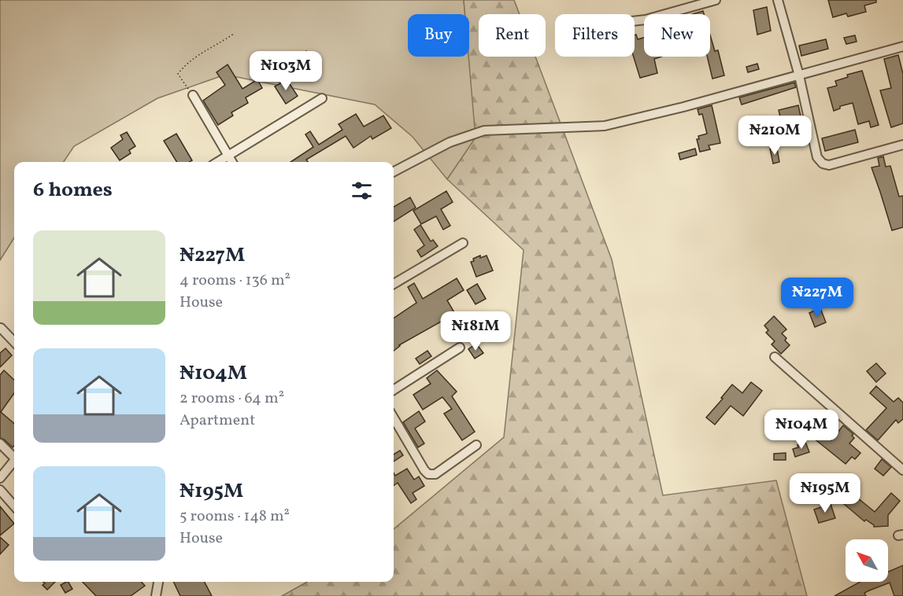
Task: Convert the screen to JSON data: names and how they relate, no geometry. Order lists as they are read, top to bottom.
{
  "north": "top left",
  "page": {
    "chip": [
      "Buy",
      "Rent",
      "Filters",
      "New"
    ],
    "price": [
      "₦103M",
      "₦210M",
      "₦227M",
      "₦181M",
      "₦104M",
      "₦195M"
    ],
    "heading": "6 homes",
    "list": [
      {
        "name": "₦227M",
        "note": "4 rooms · 136 m² · House"
      },
      {
        "name": "₦104M",
        "note": "2 rooms · 64 m² · Apartment"
      },
      {
        "name": "₦195M",
        "note": "5 rooms · 148 m² · House"
      }
    ]
  }
}
